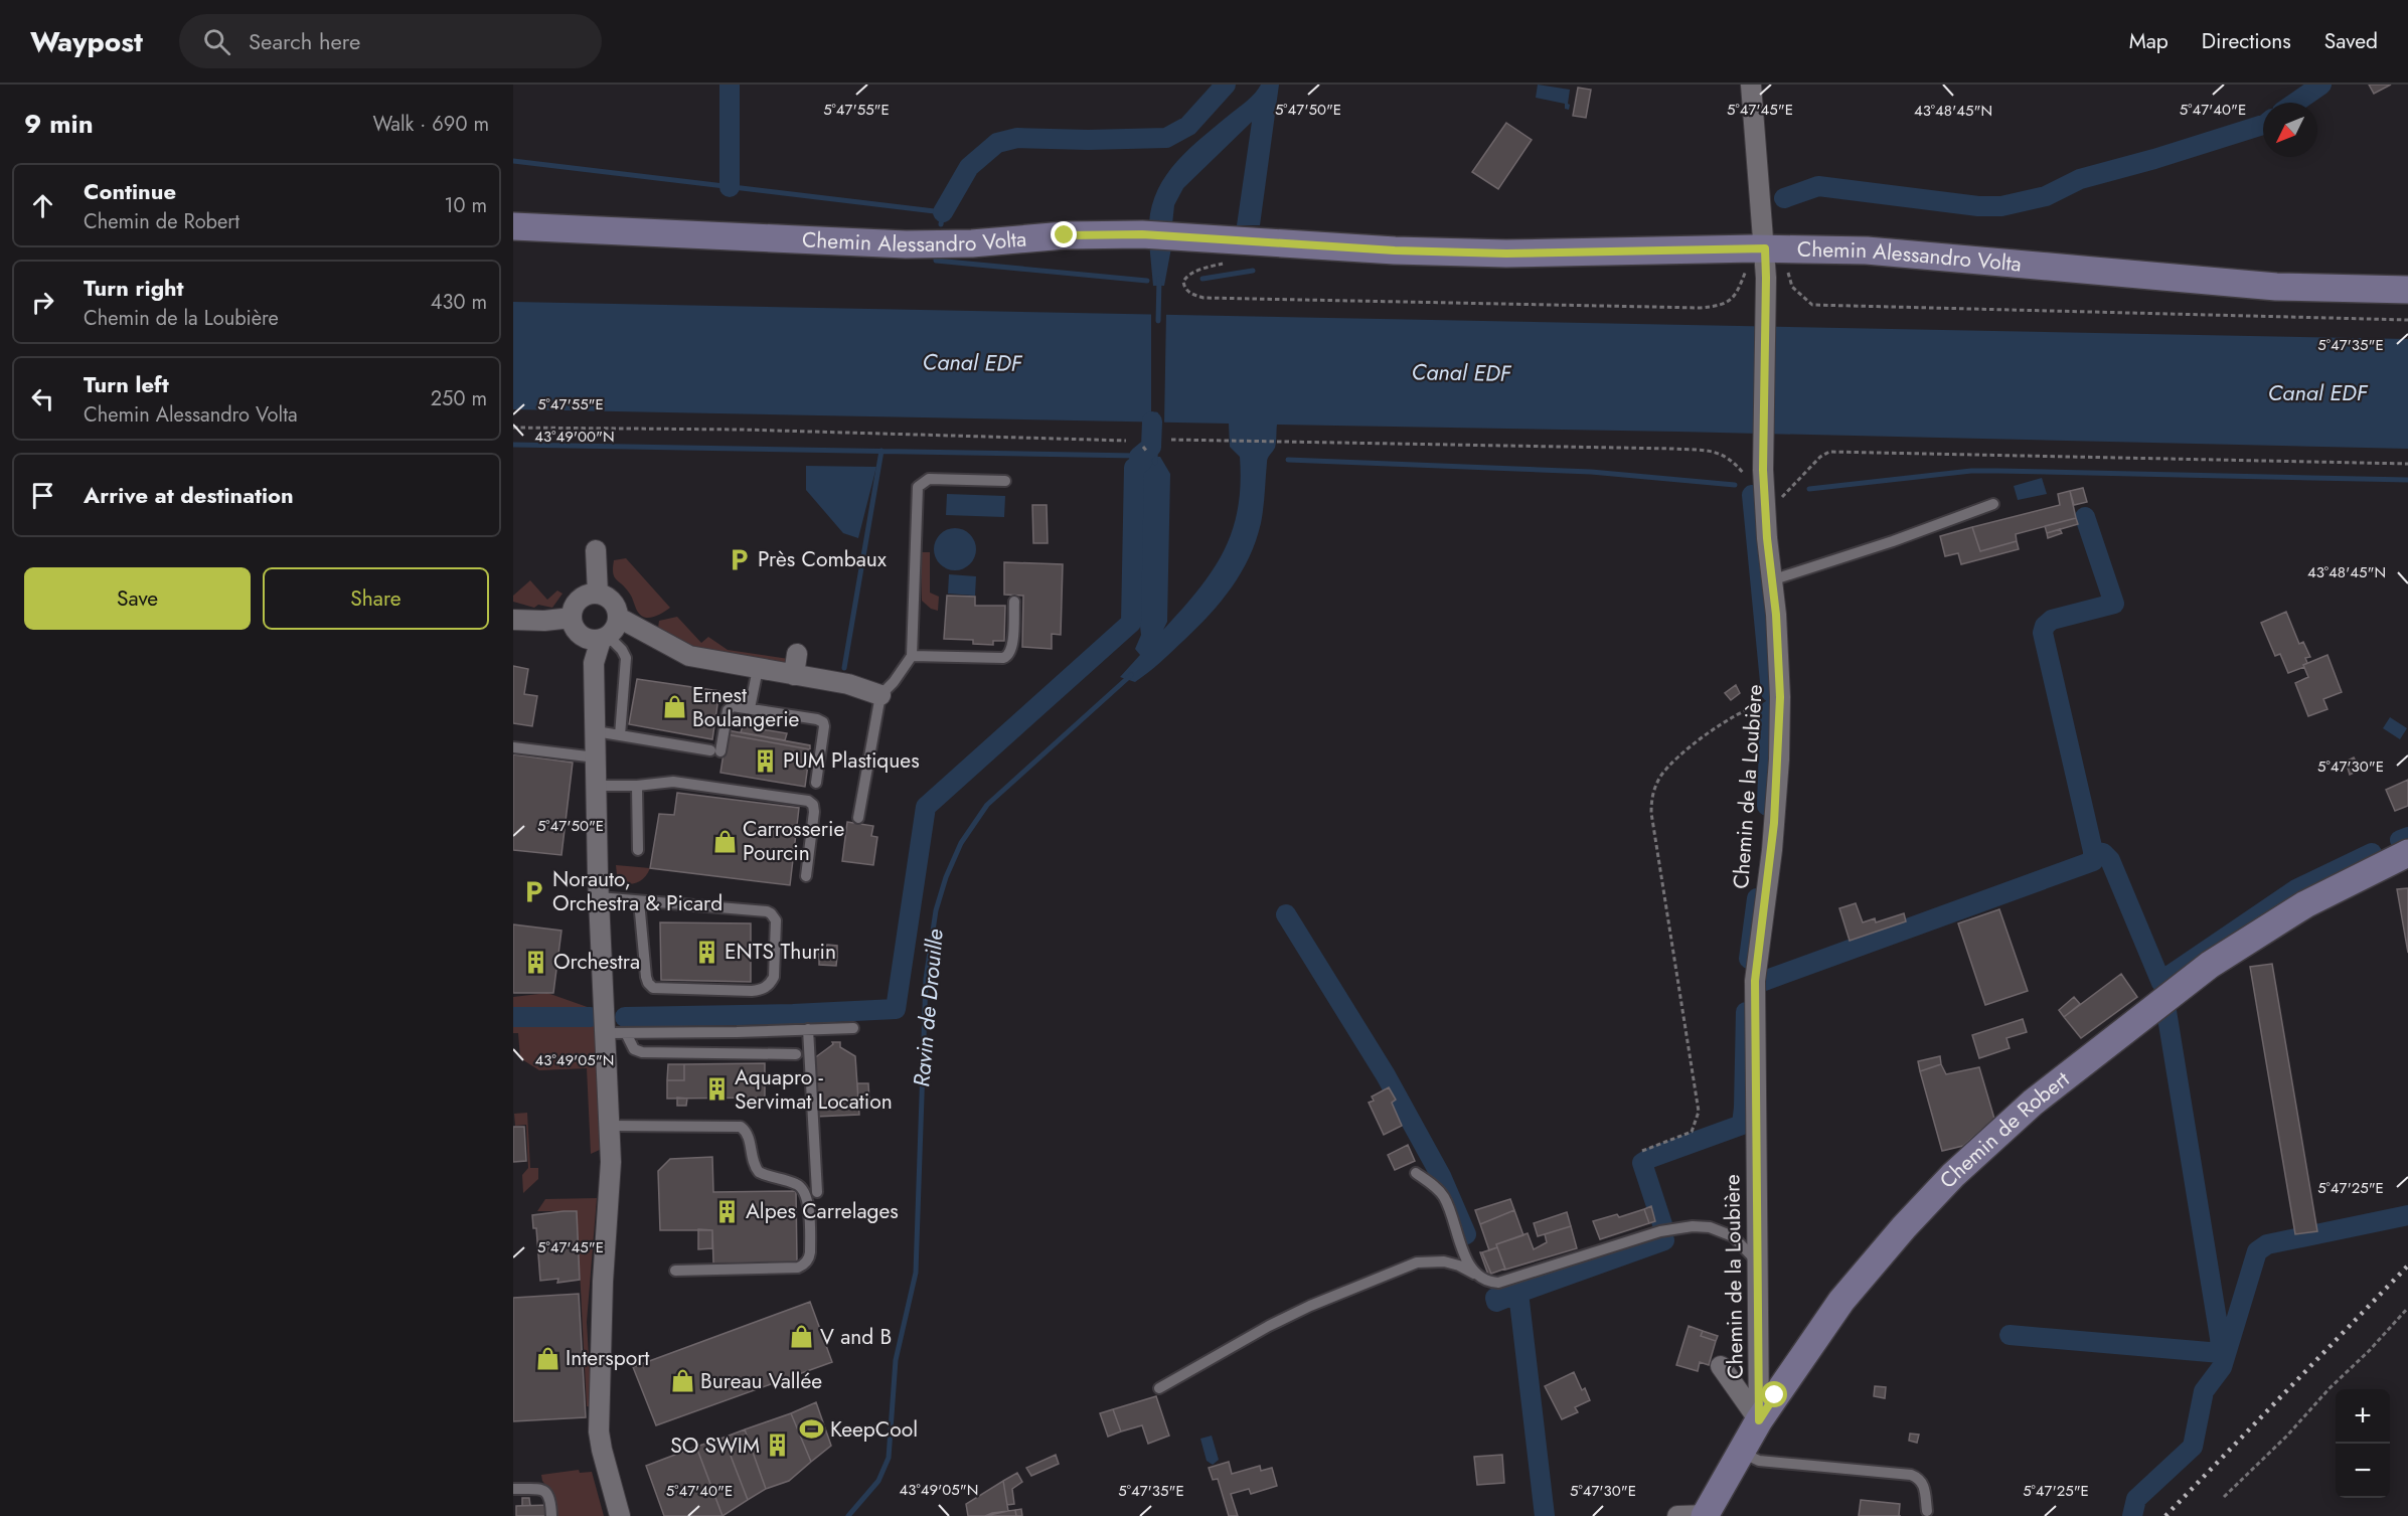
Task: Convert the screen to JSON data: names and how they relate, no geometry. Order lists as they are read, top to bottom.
{
  "streets": {
    "main road": ["Chemin Alessandro Volta", "Chemin de Robert"],
    "street": ["Chemin de la Loubière"]
  },
  "crossings": [
    ["Chemin Alessandro Volta", "Chemin de la Loubière"],
    ["Chemin de la Loubière", "Chemin de Robert"]
  ],
  "water": ["Canal EDF", "Ravin de Drouille"],
  "places": {
    "parking": ["Près Combaux", "Norauto, Orchestra & Picard"],
    "shop": [
      "Ernest Boulangerie",
      "Carrosserie Pourcin",
      "V and B",
      "Intersport",
      "Bureau Vallée"
    ],
    "building": [
      "PUM Plastiques",
      "ENTS Thurin",
      "Orchestra",
      "Aquapro - Servimat Location",
      "Alpes Carrelages",
      "SO SWIM"
    ],
    "sports": ["KeepCool"]
  },
  "north": "bottom left",
  "page": {
    "header": "Waypost",
    "search": "Search here",
    "nav": ["Map", "Directions", "Saved"],
    "heading": ["9 min", "Walk · 690 m"],
    "list": [
      ["Continue", "Chemin de Robert", "10 m"],
      ["Turn right", "Chemin de la Loubière", "430 m"],
      ["Turn left", "Chemin Alessandro Volta", "250 m"],
      "Arrive at destination"
    ],
    "buttons": ["Save", "Share"],
    "map_buttons": ["+", "−"]
  },
  "coordinates": [
    "5°47'55\"E",
    "5°47'50\"E",
    "5°47'45\"E",
    "5°47'40\"E",
    "43°48'45\"N",
    "5°47'35\"E",
    "43°49'00\"N",
    "5°47'30\"E",
    "43°49'05\"N",
    "5°47'25\"E"
  ]
}
